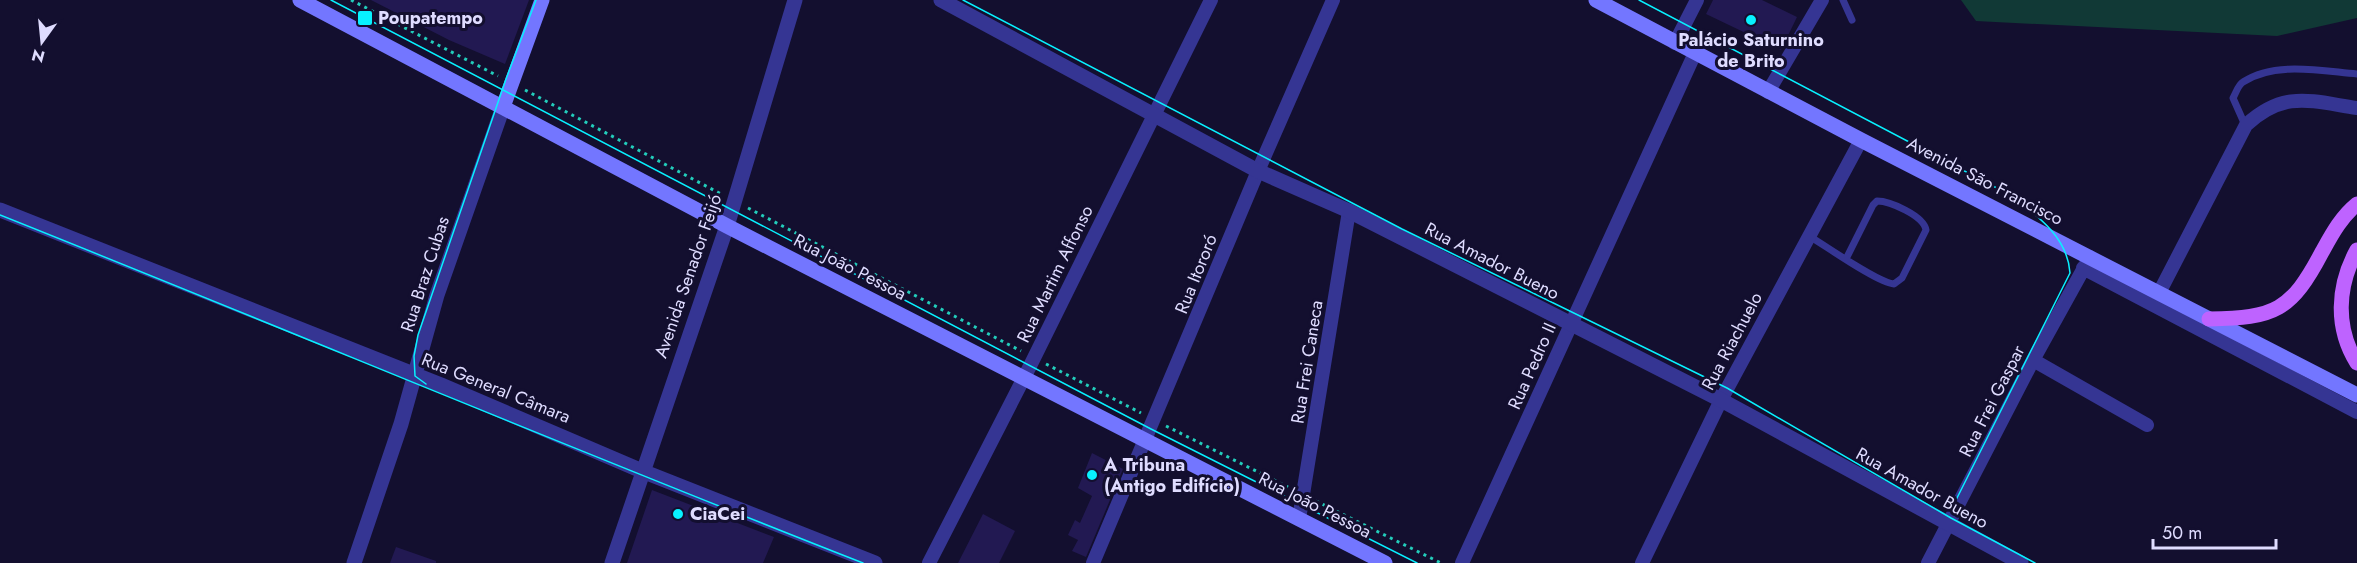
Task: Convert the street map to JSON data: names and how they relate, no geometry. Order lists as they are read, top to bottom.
{
  "streets": {
    "main road": ["Avenida São Francisco", "Rua João Pessoa", "Rua Braz Cubas"],
    "street": [
      "Rua Amador Bueno",
      "Rua Martim Affonso",
      "Rua Itororó",
      "Avenida Senador Feijó",
      "Rua Riachuelo",
      "Rua Frei Caneca",
      "Rua Pedro II",
      "Rua General Câmara",
      "Rua Frei Gaspar"
    ]
  },
  "crossings": [
    ["Avenida São Francisco", "Rua Riachuelo"],
    ["Avenida São Francisco", "Rua Pedro II"],
    ["Avenida São Francisco", "Rua Frei Gaspar"],
    ["Rua Amador Bueno", "Rua Martim Affonso"],
    ["Rua Amador Bueno", "Rua Itororó"],
    ["Rua Amador Bueno", "Rua Riachuelo"],
    ["Rua Amador Bueno", "Rua Frei Caneca"],
    ["Rua Amador Bueno", "Rua Pedro II"],
    ["Rua Amador Bueno", "Rua Frei Gaspar"],
    ["Rua João Pessoa", "Rua Braz Cubas"],
    ["Rua João Pessoa", "Rua Martim Affonso"],
    ["Rua João Pessoa", "Rua Itororó"],
    ["Rua João Pessoa", "Avenida Senador Feijó"],
    ["Rua João Pessoa", "Rua Frei Caneca"],
    ["Rua Braz Cubas", "Rua General Câmara"],
    ["Avenida Senador Feijó", "Rua General Câmara"]
  ],
  "places": {
    "transit": ["Poupatempo"],
    "other": ["Palácio Saturnino de Brito", "A Tribuna (Antigo Edifício)", "CiaCei"]
  },
  "scale_bar": "50 m",
  "north": "bottom"
}
